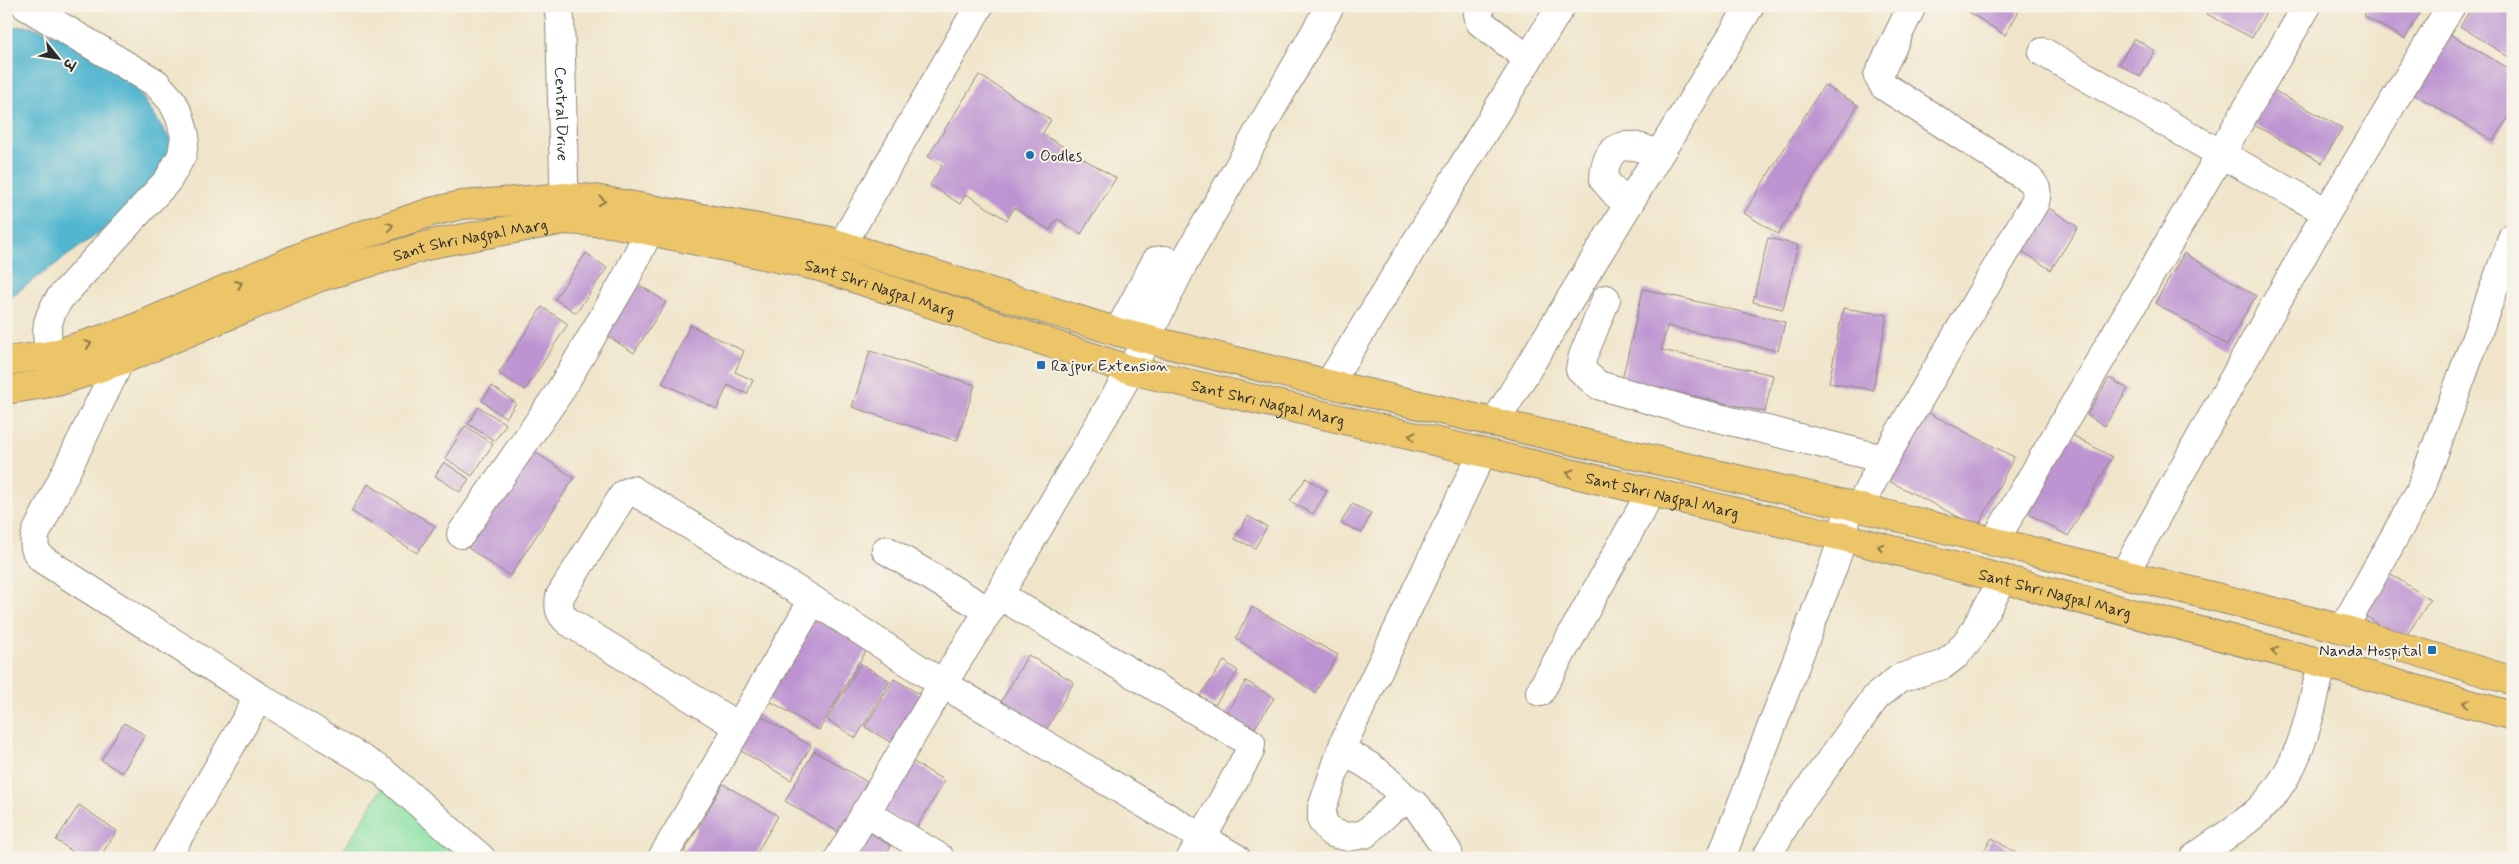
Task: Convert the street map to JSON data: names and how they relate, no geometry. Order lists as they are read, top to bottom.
{
  "streets": {
    "main road": ["Sant Shri Nagpal Marg"],
    "street": ["Central Drive"]
  },
  "crossings": [
    ["Central Drive", "Sant Shri Nagpal Marg"]
  ],
  "places": {
    "other": ["Oodles"],
    "transit": ["Rajpur Extension", "Nanda Hospital"]
  },
  "north": "bottom right"
}
